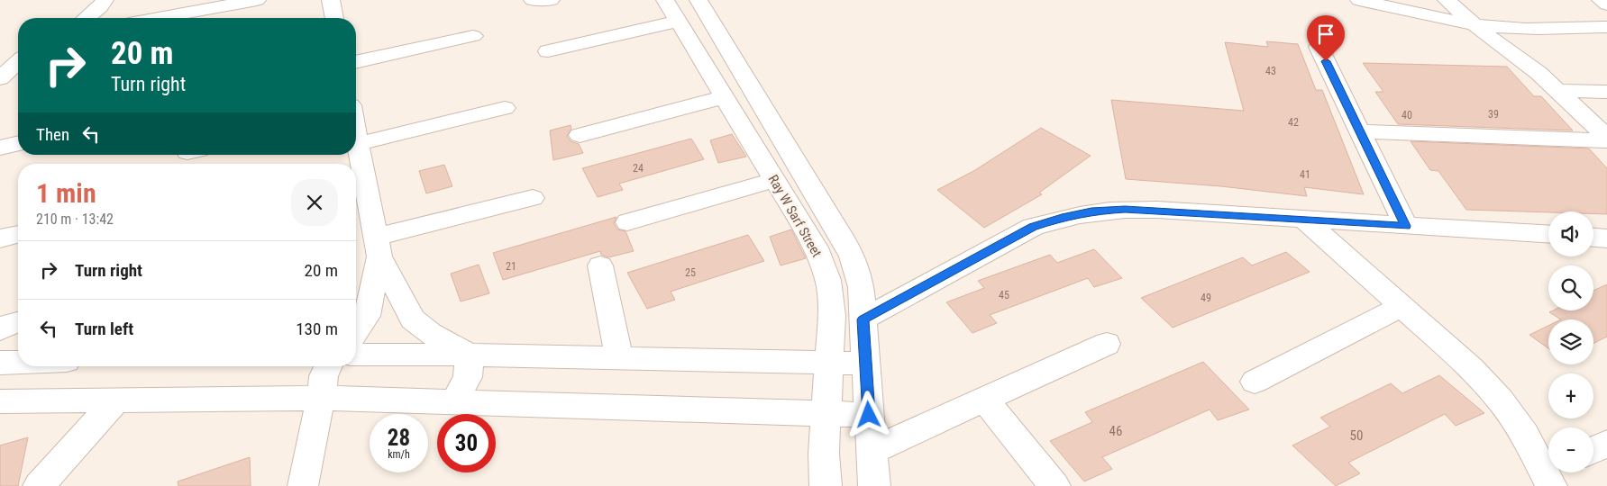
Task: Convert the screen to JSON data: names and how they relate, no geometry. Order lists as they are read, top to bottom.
{
  "streets": {
    "street": ["Ray W Sarf Street"]
  },
  "house_numbers": [
    "43",
    "39",
    "40",
    "42",
    "24",
    "41",
    "21",
    "25",
    "45",
    "49",
    "46",
    "50"
  ],
  "page": {
    "turn": ["20 m", "Turn right"],
    "then": "Then",
    "heading": ["1 min", "210 m · 13:42"],
    "map_buttons": ["+", "−"],
    "list": [
      {
        "name": "Turn right",
        "value": "20 m"
      },
      {
        "name": "Turn left",
        "value": "130 m"
      }
    ],
    "speed": "28 km/h",
    "limit": "30"
  }
}
